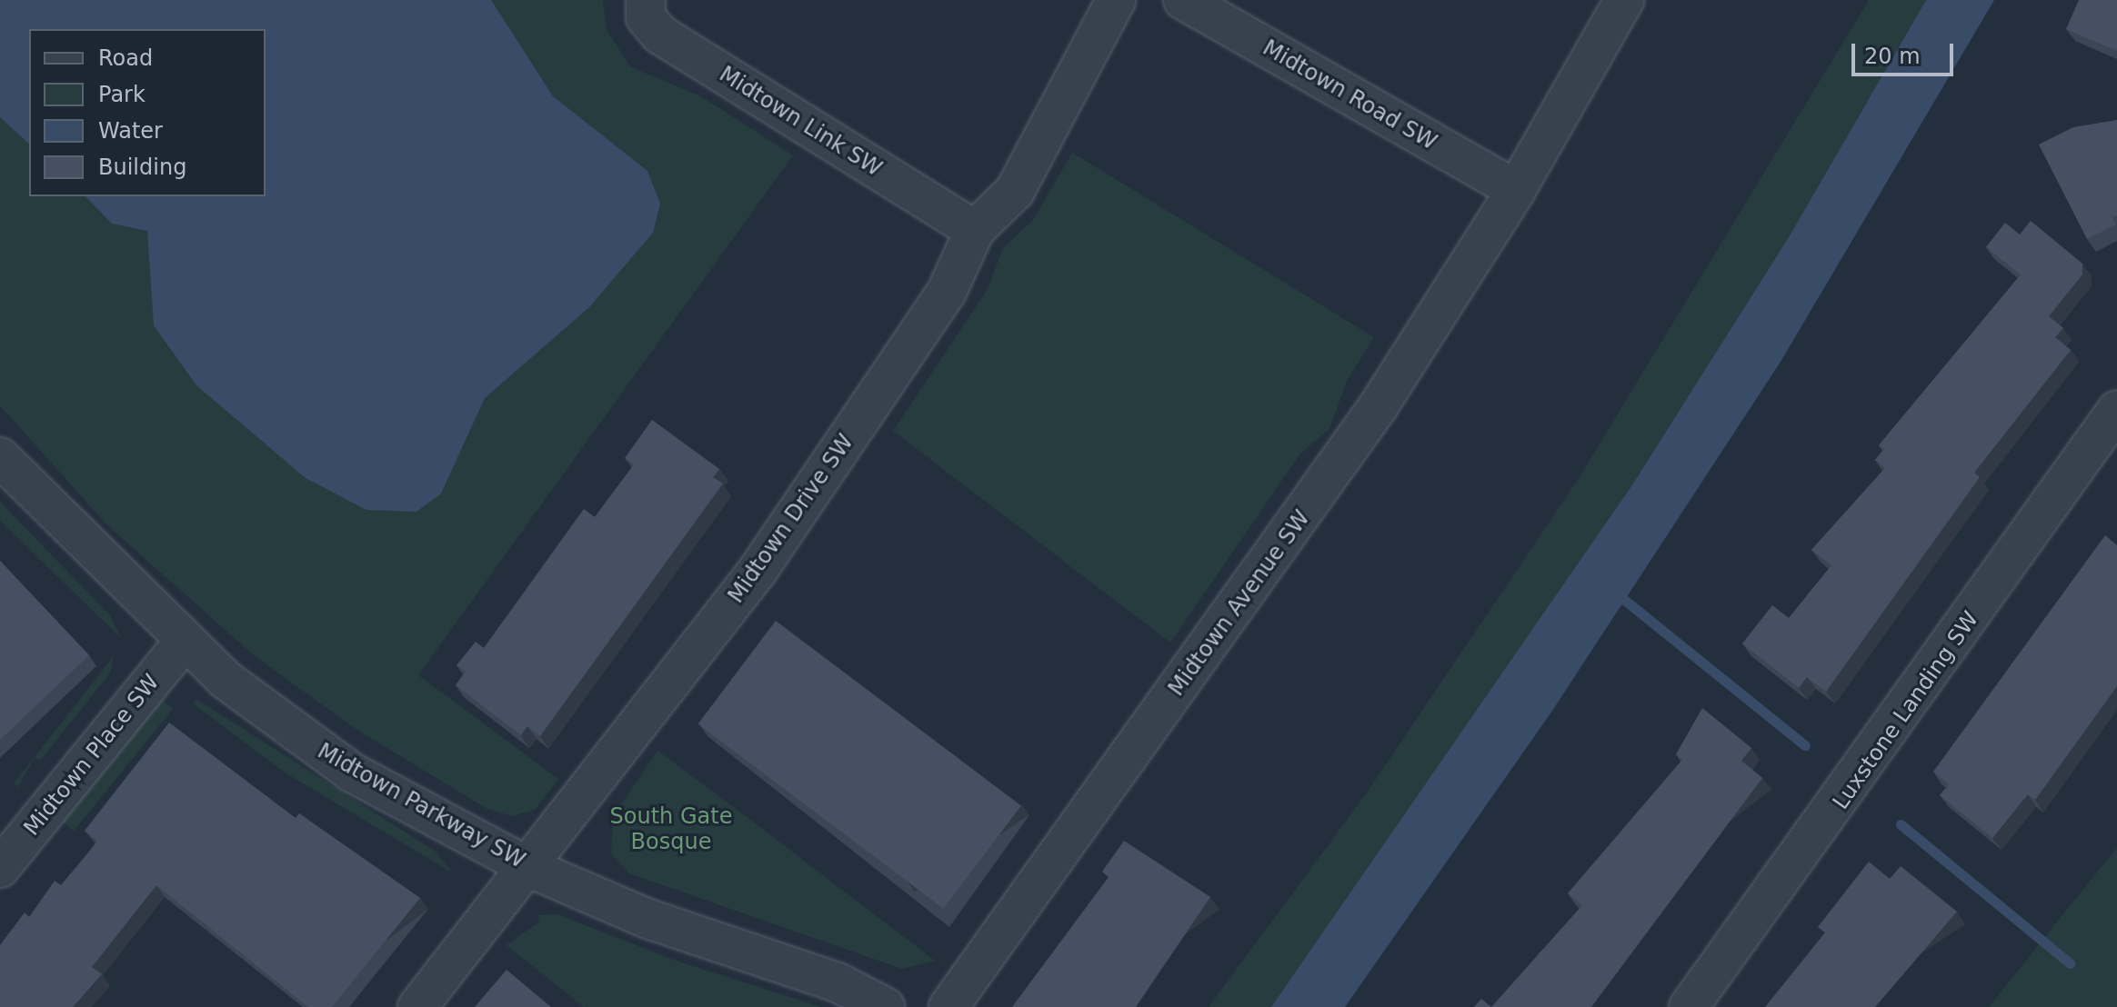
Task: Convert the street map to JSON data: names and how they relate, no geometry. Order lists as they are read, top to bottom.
{
  "streets": {
    "street": [
      "Midtown Road SW",
      "Midtown Link SW",
      "Midtown Drive SW",
      "Midtown Avenue SW",
      "Luxstone Landing SW",
      "Midtown Place SW",
      "Midtown Parkway SW"
    ]
  },
  "crossings": [
    ["Midtown Road SW", "Midtown Avenue SW"],
    ["Midtown Link SW", "Midtown Drive SW"],
    ["Midtown Drive SW", "Midtown Parkway SW"],
    ["Midtown Place SW", "Midtown Parkway SW"]
  ],
  "parks": ["South Gate Bosque"],
  "legend": [
    "Road",
    "Park",
    "Water",
    "Building"
  ],
  "scale_bar": "20 m"
}
